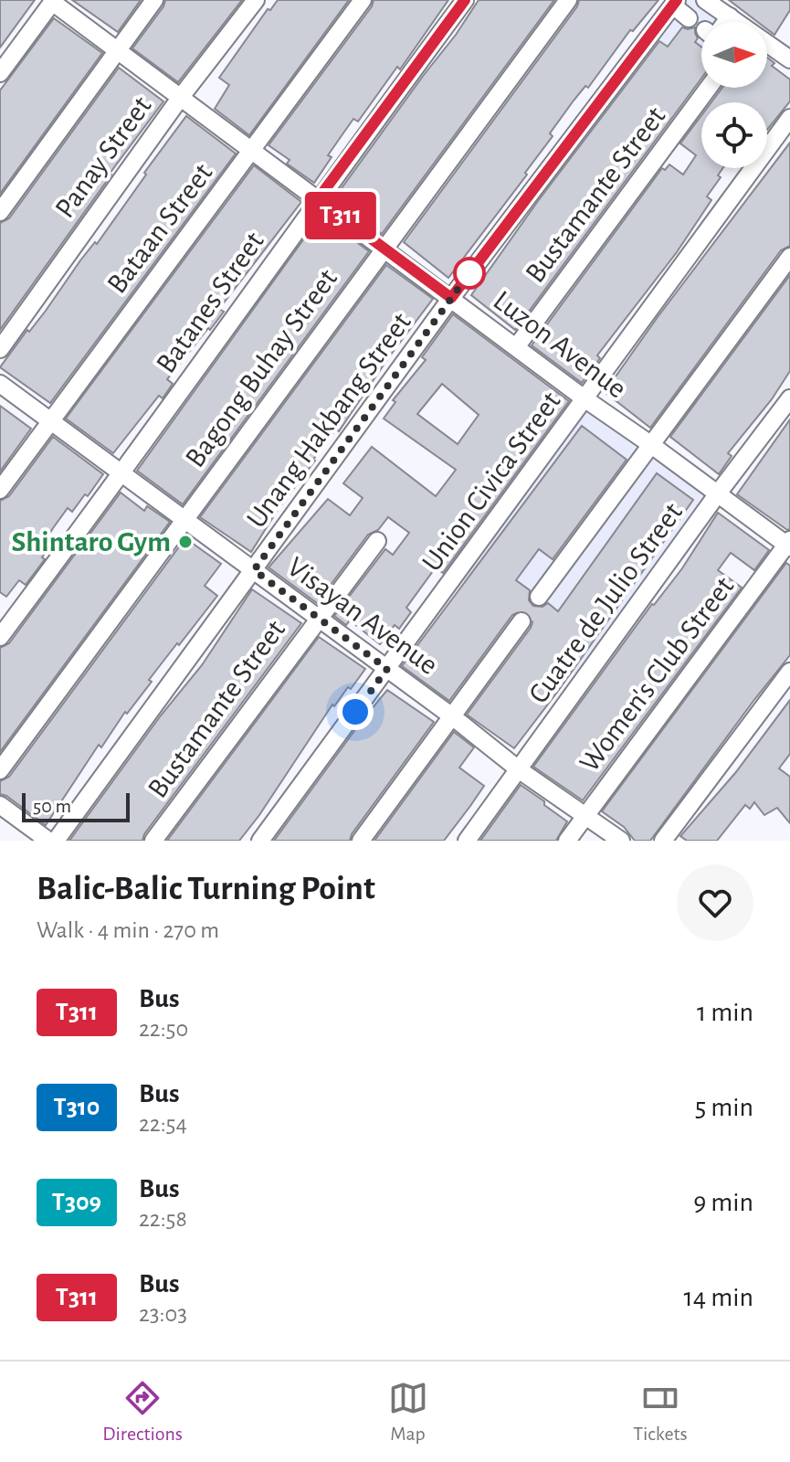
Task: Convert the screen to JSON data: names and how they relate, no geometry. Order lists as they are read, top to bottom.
{
  "streets": {
    "street": [
      "Panay Street",
      "Bustamante Street",
      "Bataan Street",
      "Batanes Street",
      "Luzon Avenue",
      "Bagong Buhay Street",
      "Unang Hakbang Street",
      "Union Civica Street",
      "Cuatre de Julio Street",
      "Visayan Avenue",
      "Women's Club Street"
    ]
  },
  "crossings": [
    ["Panay Street", "Luzon Avenue"],
    ["Bustamante Street", "Luzon Avenue"],
    ["Bustamante Street", "Visayan Avenue"],
    ["Bataan Street", "Luzon Avenue"],
    ["Bataan Street", "Visayan Avenue"],
    ["Batanes Street", "Luzon Avenue"],
    ["Batanes Street", "Visayan Avenue"],
    ["Luzon Avenue", "Bagong Buhay Street"],
    ["Luzon Avenue", "Unang Hakbang Street"],
    ["Luzon Avenue", "Union Civica Street"],
    ["Luzon Avenue", "Cuatre de Julio Street"],
    ["Luzon Avenue", "Women's Club Street"],
    ["Bagong Buhay Street", "Visayan Avenue"],
    ["Unang Hakbang Street", "Visayan Avenue"],
    ["Union Civica Street", "Visayan Avenue"],
    ["Cuatre de Julio Street", "Visayan Avenue"],
    ["Visayan Avenue", "Women's Club Street"]
  ],
  "places": ["Shintaro Gym"],
  "lines": ["bus line T311"],
  "scale_bar": "50 m",
  "north": "right",
  "page": {
    "on_map": "T311",
    "scale": "50 m",
    "heading": ["Balic-Balic Turning Point", "Walk · 4 min · 270 m"],
    "list": [
      {
        "mark": "T311",
        "name": "Bus",
        "note": "22:50",
        "value": "1 min"
      },
      {
        "mark": "T310",
        "name": "Bus",
        "note": "22:54",
        "value": "5 min"
      },
      {
        "mark": "T309",
        "name": "Bus",
        "note": "22:58",
        "value": "9 min"
      },
      {
        "mark": "T311",
        "name": "Bus",
        "note": "23:03",
        "value": "14 min"
      }
    ],
    "tabs": ["Directions", "Map", "Tickets"]
  }
}
